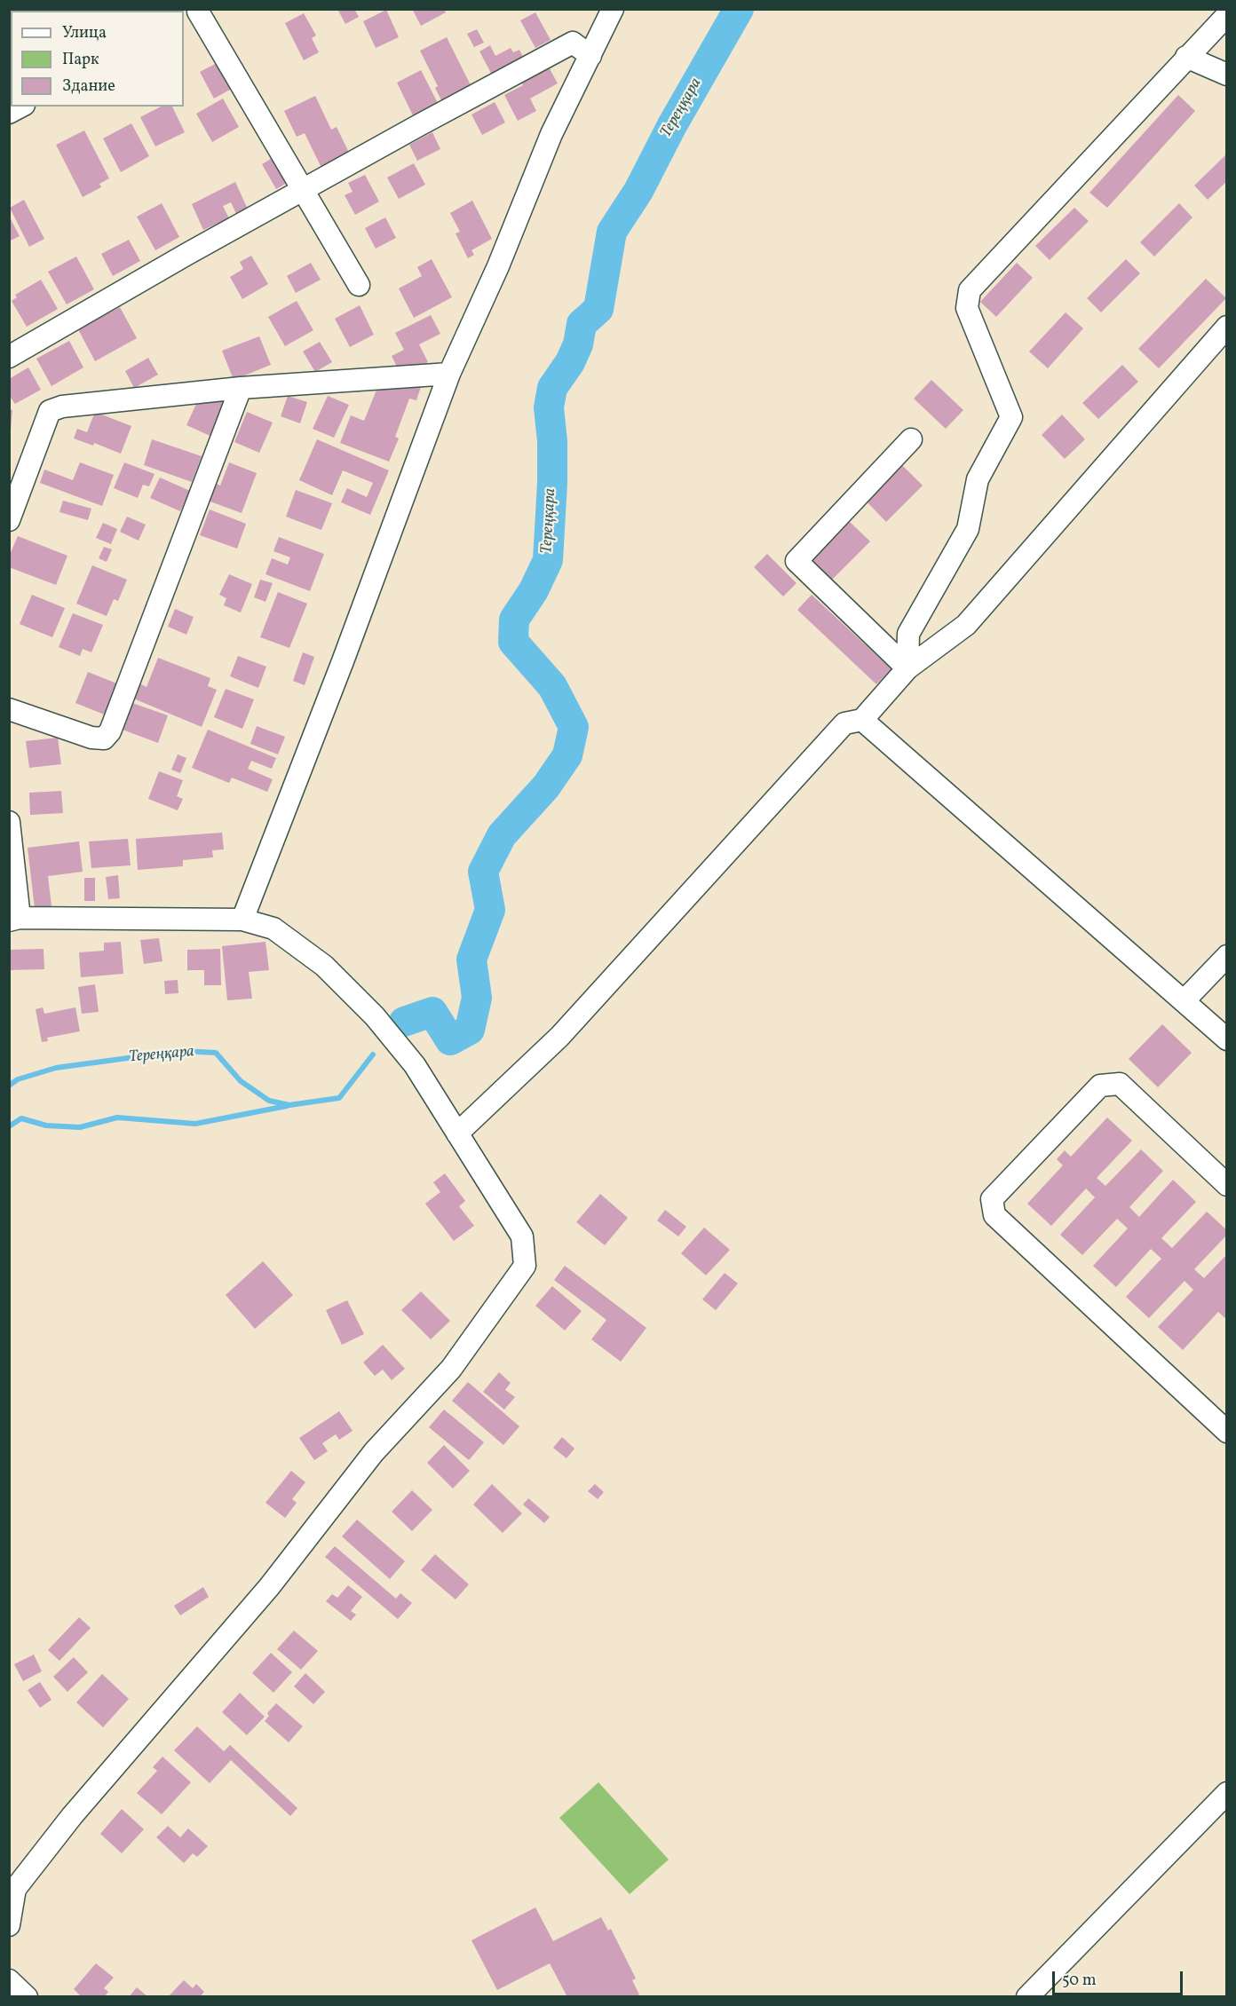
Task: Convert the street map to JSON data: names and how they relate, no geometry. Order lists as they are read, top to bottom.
{
  "water": ["Тереңқара"],
  "legend": ["Улица", "Парк", "Здание"],
  "scale_bar": "50 m"
}
